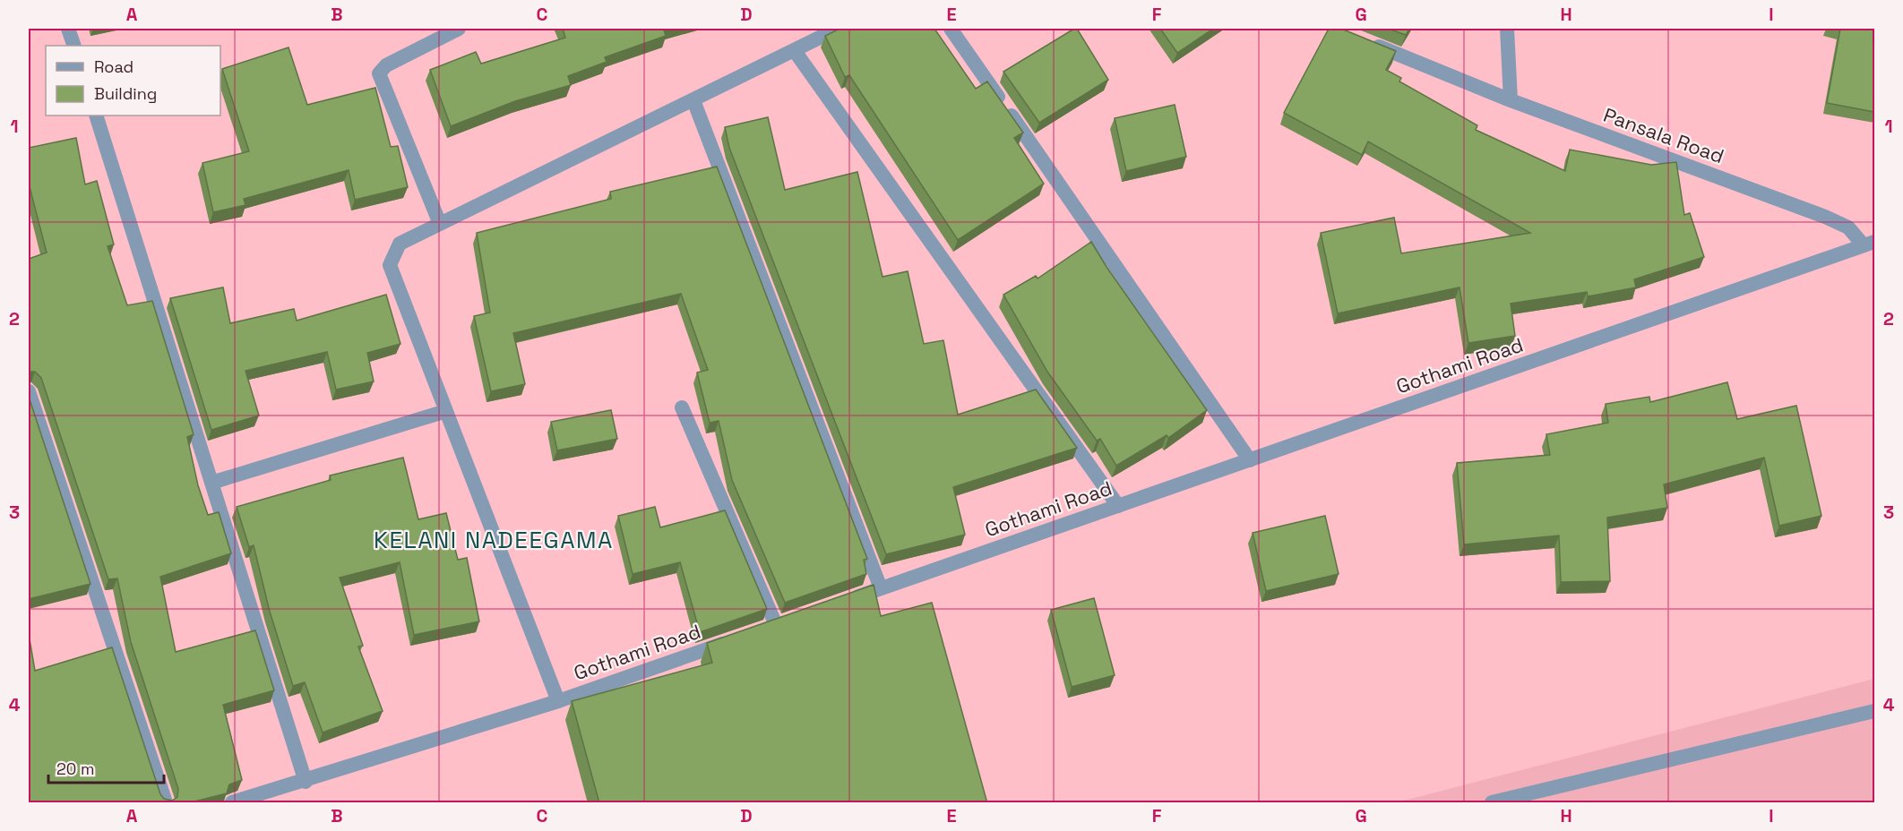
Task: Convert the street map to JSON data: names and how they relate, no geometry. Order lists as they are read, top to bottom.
{
  "streets": {
    "street": ["Pansala Road", "Gothami Road"]
  },
  "crossings": [
    ["Pansala Road", "Gothami Road"]
  ],
  "districts": ["KELANI NADEEGAMA"],
  "legend": ["Road", "Building"],
  "scale_bar": "20 m",
  "grid": {
    "columns": [
      "A",
      "B",
      "C",
      "D",
      "E",
      "F",
      "G",
      "H",
      "I"
    ],
    "rows": [
      "1",
      "2",
      "3",
      "4"
    ]
  }
}
